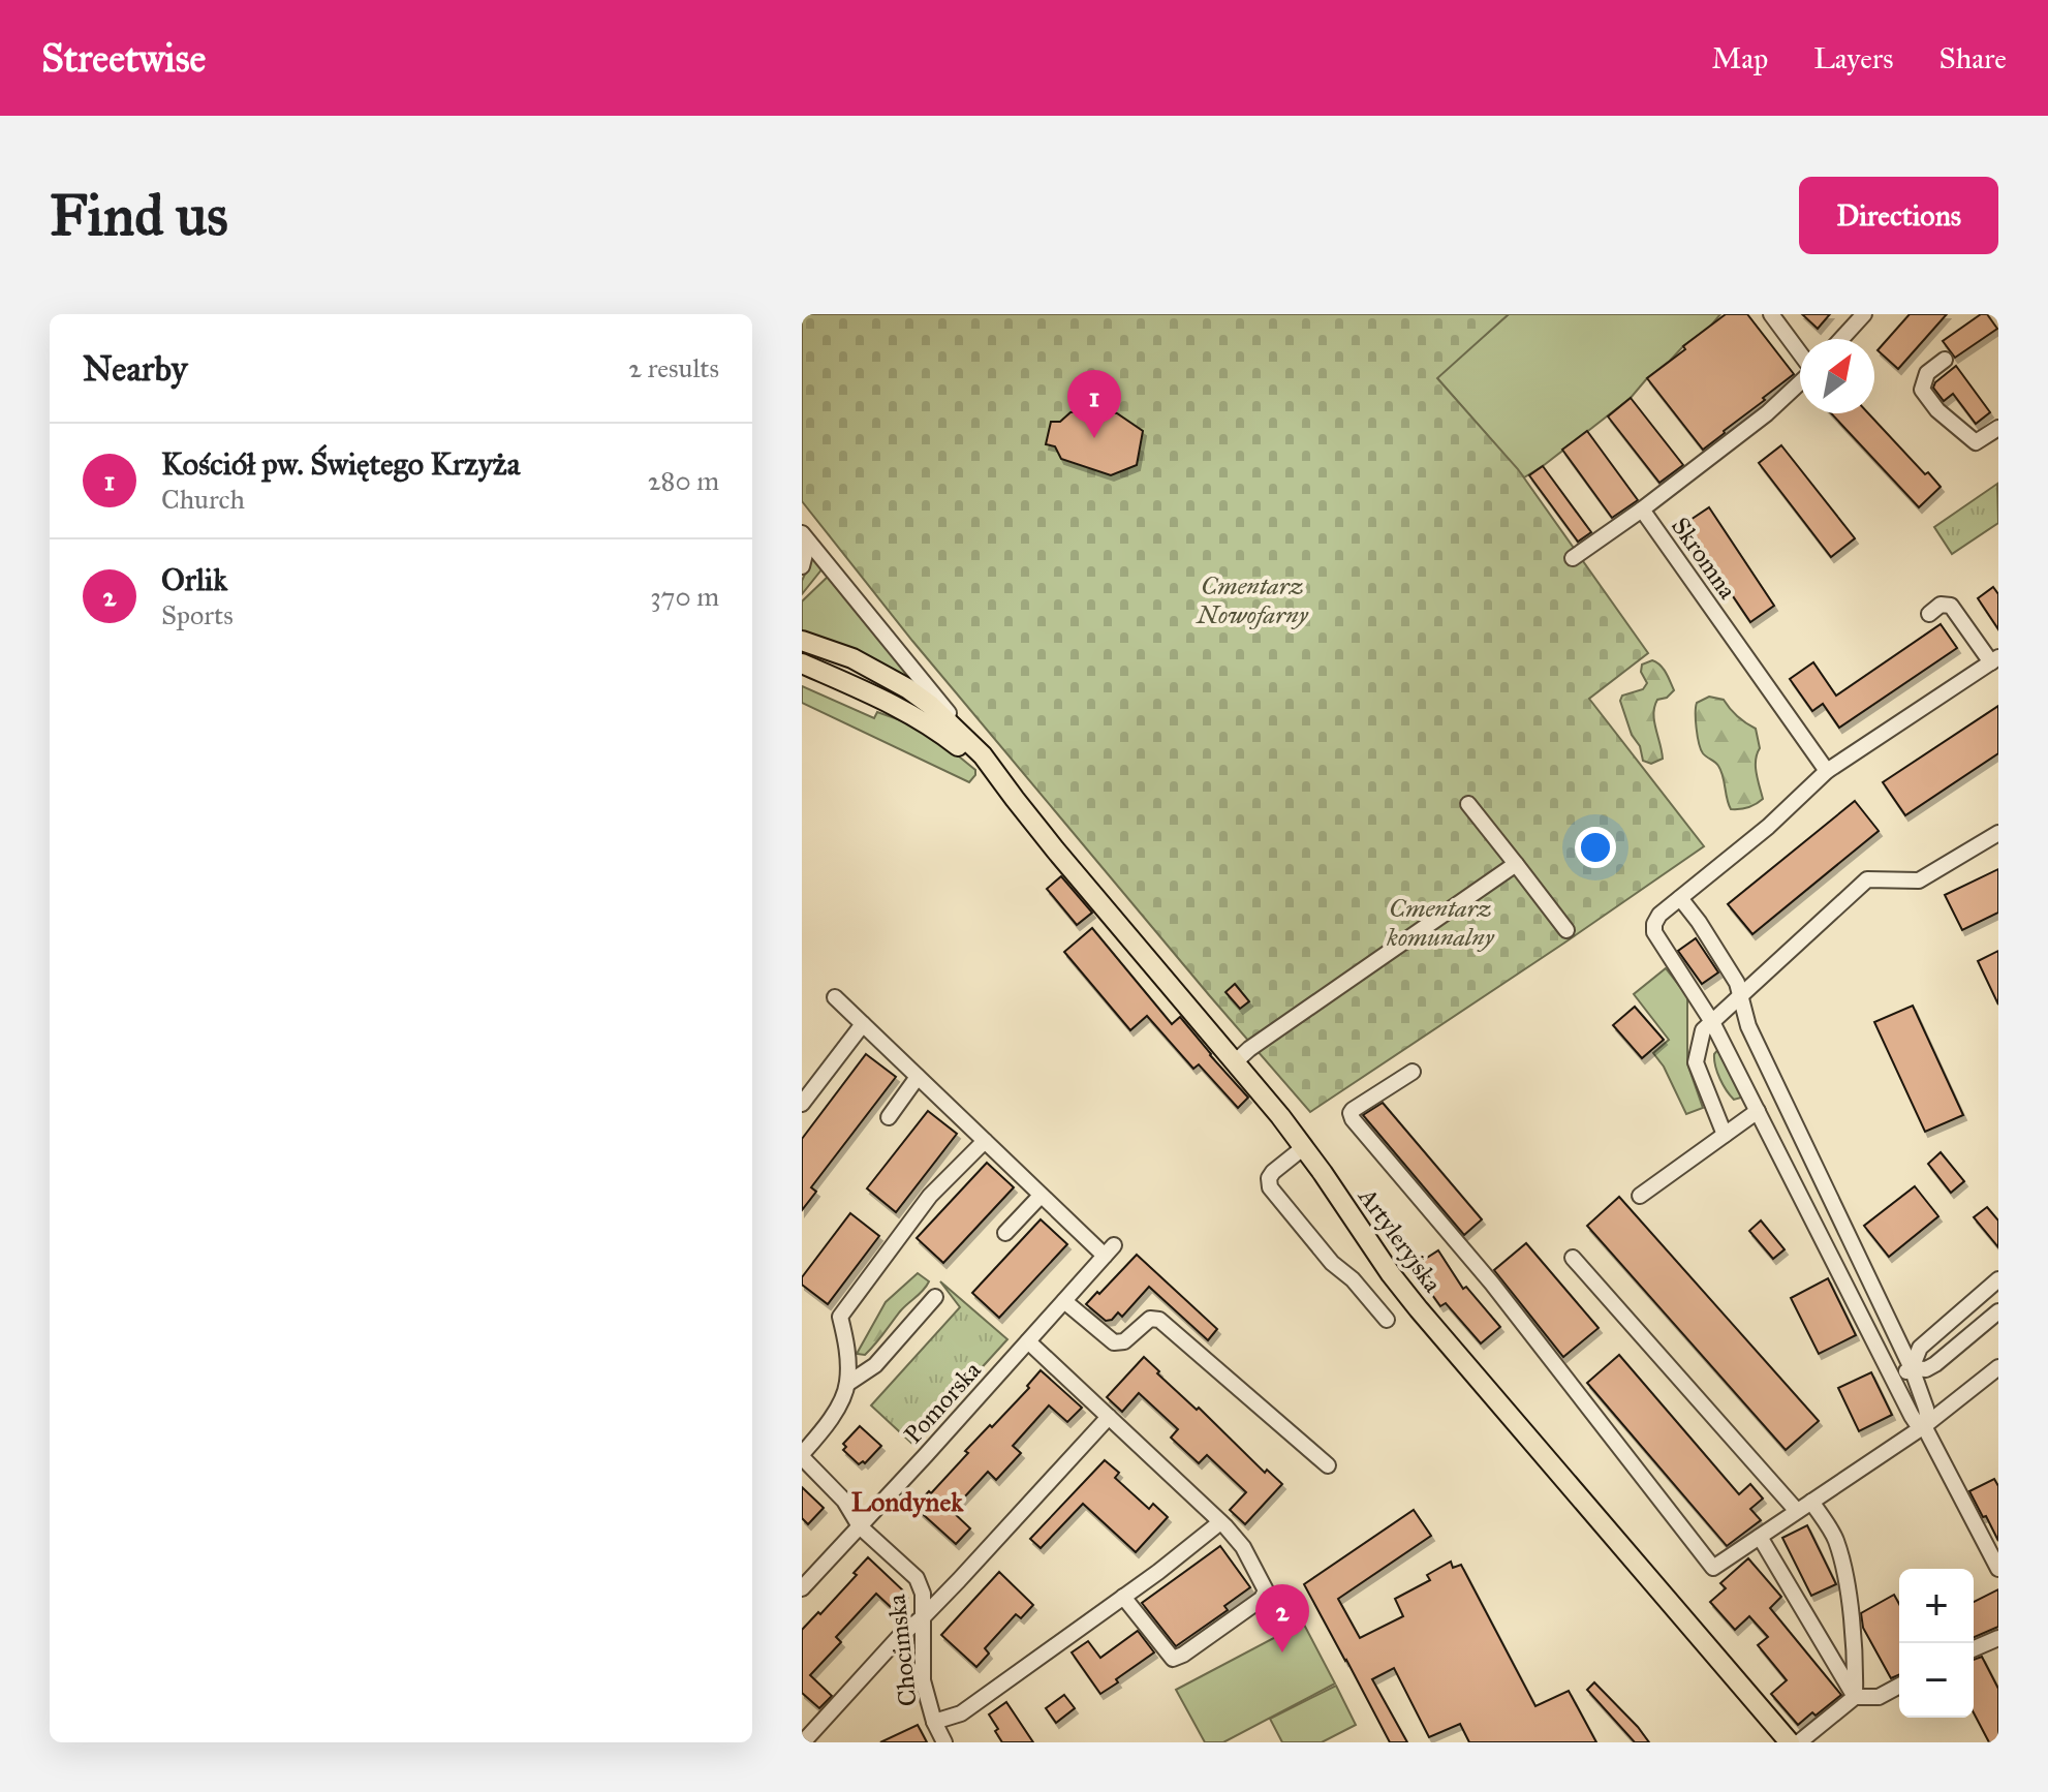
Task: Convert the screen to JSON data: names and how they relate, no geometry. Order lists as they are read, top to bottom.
{
  "streets": {
    "main road": ["Artyleryjska"],
    "street": ["Skromna", "Pomorska", "Chocimska"]
  },
  "crossings": [
    ["Pomorska", "Chocimska"]
  ],
  "districts": ["Londynek"],
  "parks": ["Cmentarz Nowofarny", "Cmentarz komunalny"],
  "north": "top right",
  "page": {
    "header": "Streetwise",
    "nav": ["Map", "Layers", "Share"],
    "buttons": "Directions",
    "title": "Find us",
    "heading": ["Nearby", "2 results"],
    "pins": ["1", "2"],
    "list": [
      {
        "mark": "1",
        "name": "Kościół pw. Świętego Krzyża",
        "note": "Church",
        "value": "280 m"
      },
      {
        "mark": "2",
        "name": "Orlik",
        "note": "Sports",
        "value": "370 m"
      }
    ],
    "map_buttons": ["+", "−"]
  }
}
